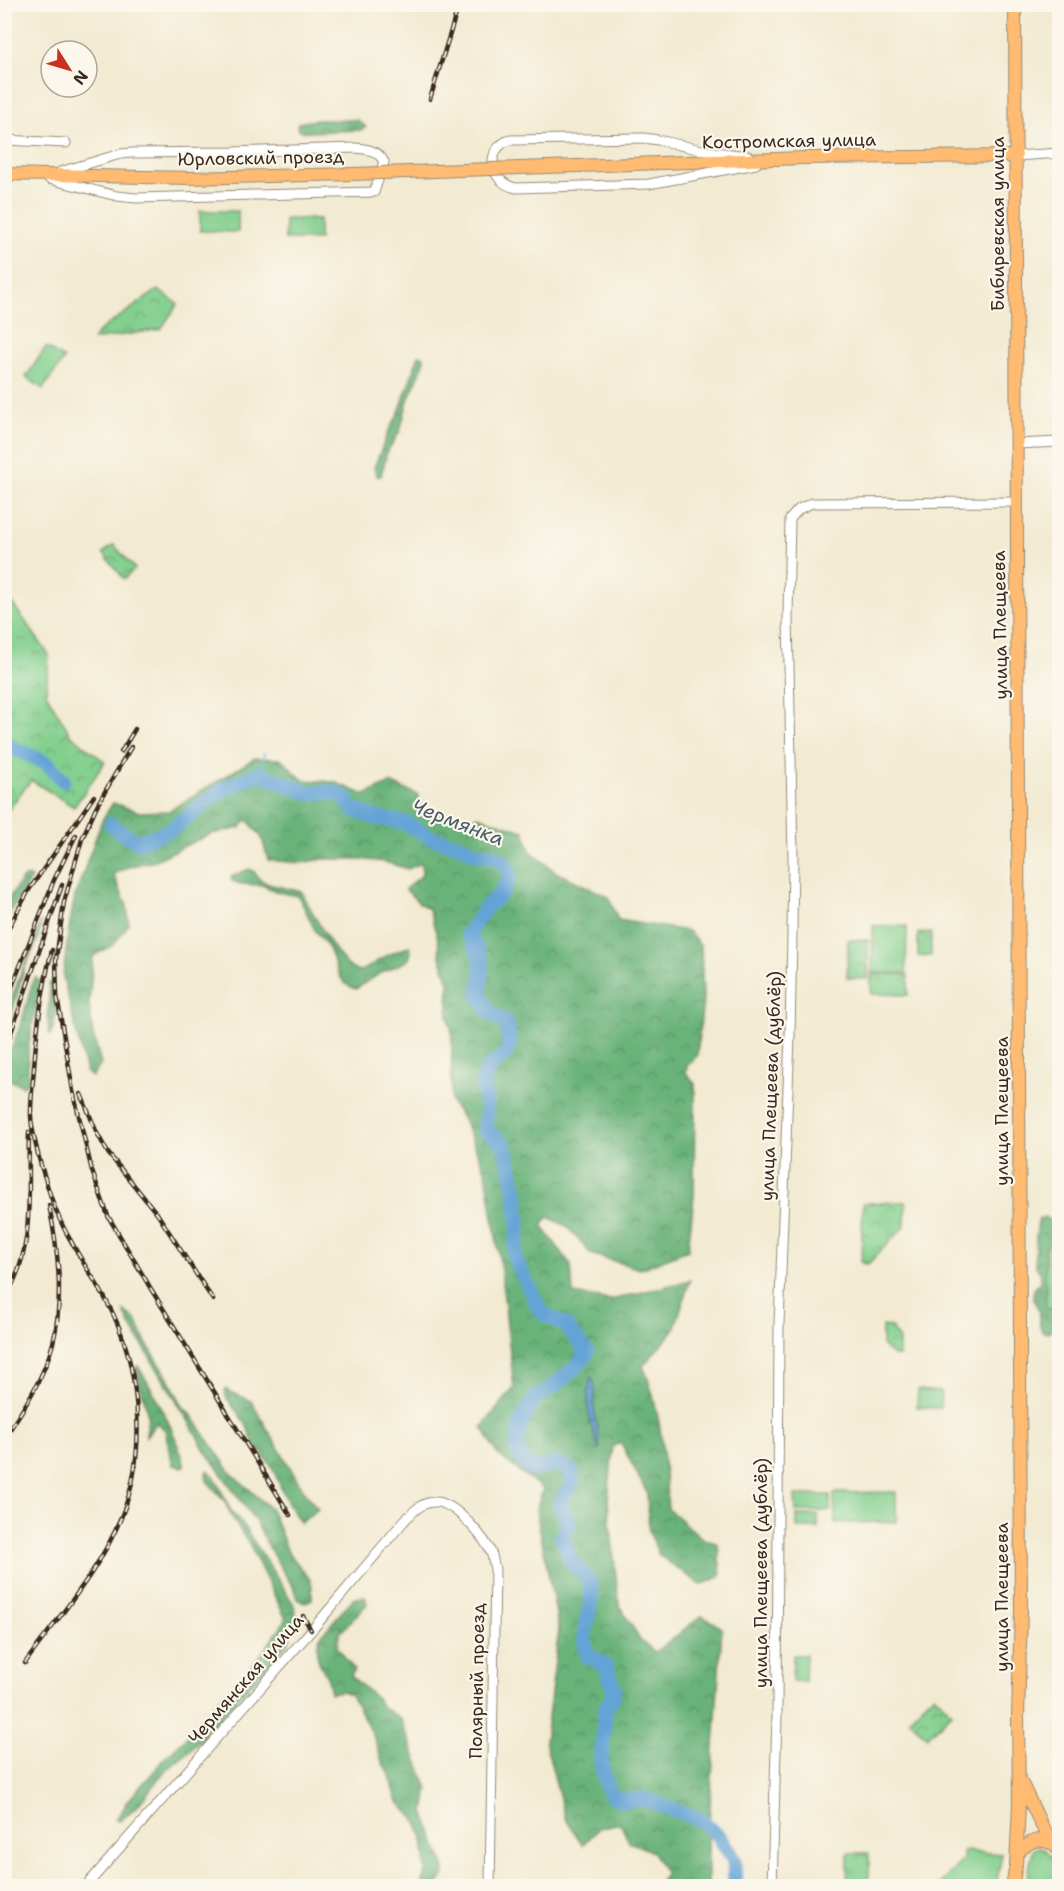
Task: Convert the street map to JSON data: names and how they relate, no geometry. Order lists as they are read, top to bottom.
{
  "streets": {
    "main road": [
      "Костромская улица",
      "Юрловский проезд",
      "Бибиревская улица",
      "улица Плещеева"
    ],
    "street": ["улица Плещеева (дублёр)", "Чермянская улица", "Полярный проезд"]
  },
  "crossings": [
    ["Костромская улица", "Юрловский проезд"],
    ["Костромская улица", "Бибиревская улица"],
    ["Бибиревская улица", "улица Плещеева"],
    ["улица Плещеева", "улица Плещеева (дублёр)"],
    ["Чермянская улица", "Полярный проезд"]
  ],
  "water": ["Чермянка"],
  "north": "bottom right"
}
